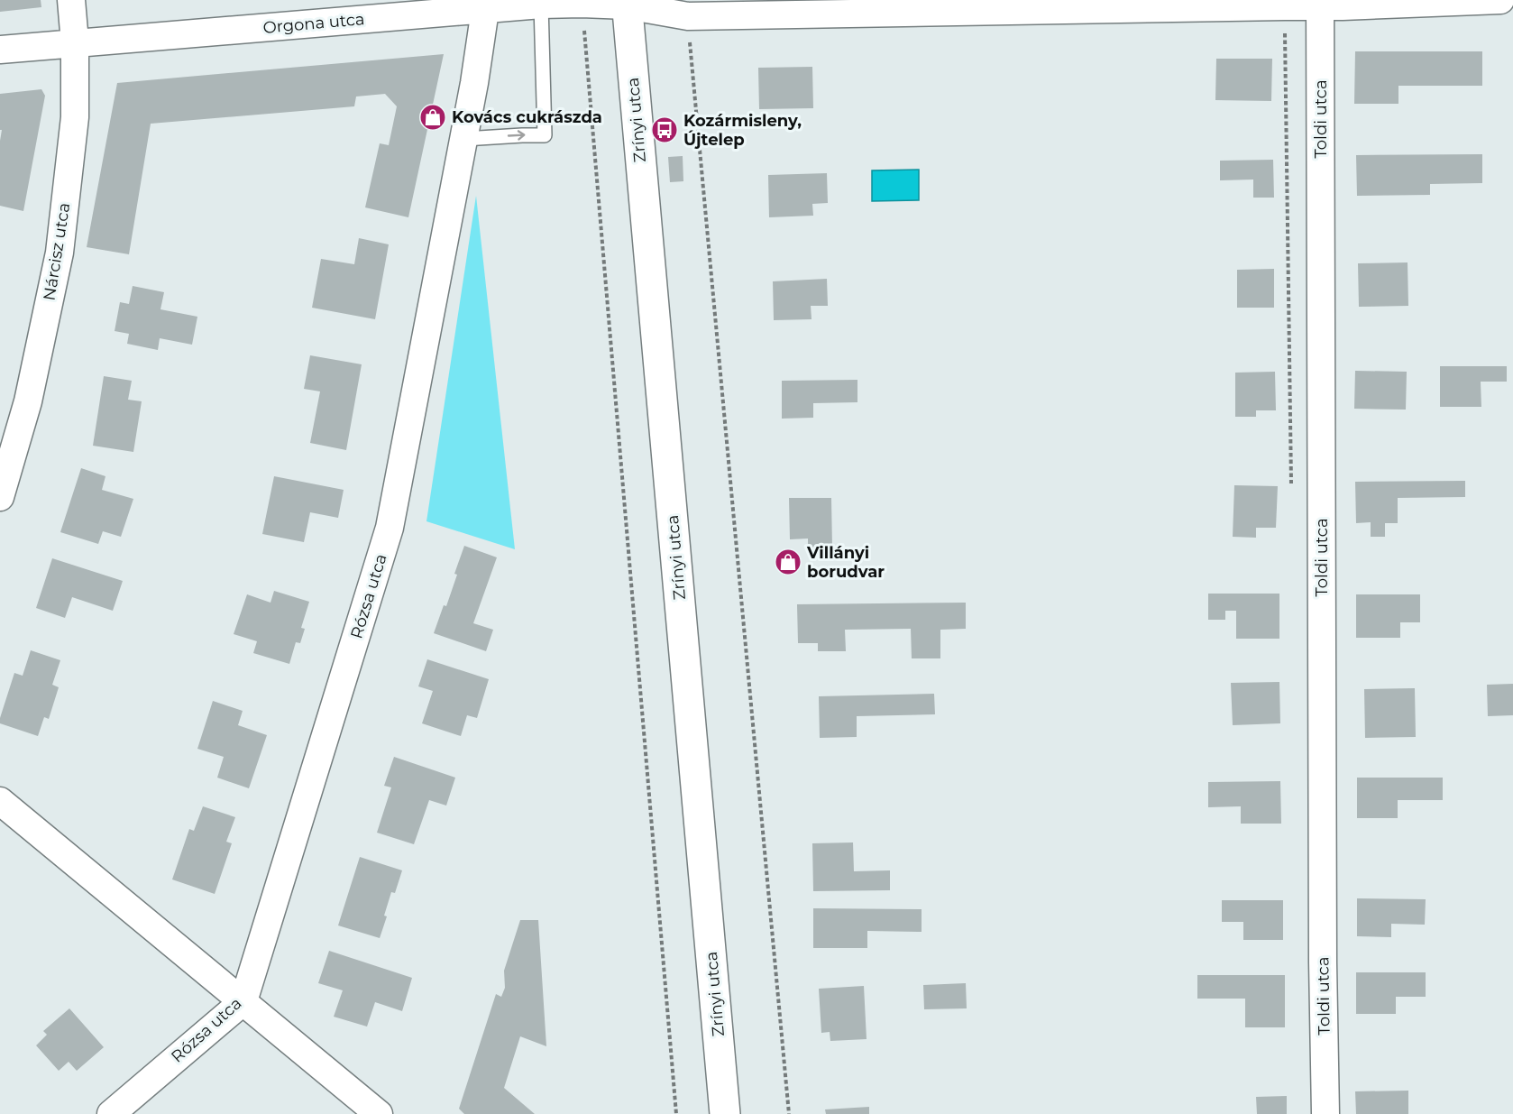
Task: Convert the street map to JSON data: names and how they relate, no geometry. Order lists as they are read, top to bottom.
{
  "streets": {
    "main road": ["Zrínyi utca"],
    "street": [
      "Orgona utca",
      "Toldi utca",
      "Nárcisz utca",
      "Rózsa utca"
    ]
  },
  "crossings": [
    ["Orgona utca", "Toldi utca"],
    ["Orgona utca", "Zrínyi utca"],
    ["Orgona utca", "Nárcisz utca"],
    ["Orgona utca", "Rózsa utca"]
  ],
  "places": {
    "shop": ["Kovács cukrászda", "Villányi borudvar"],
    "bus stop": ["Kozármisleny, Újtelep"]
  }
}
